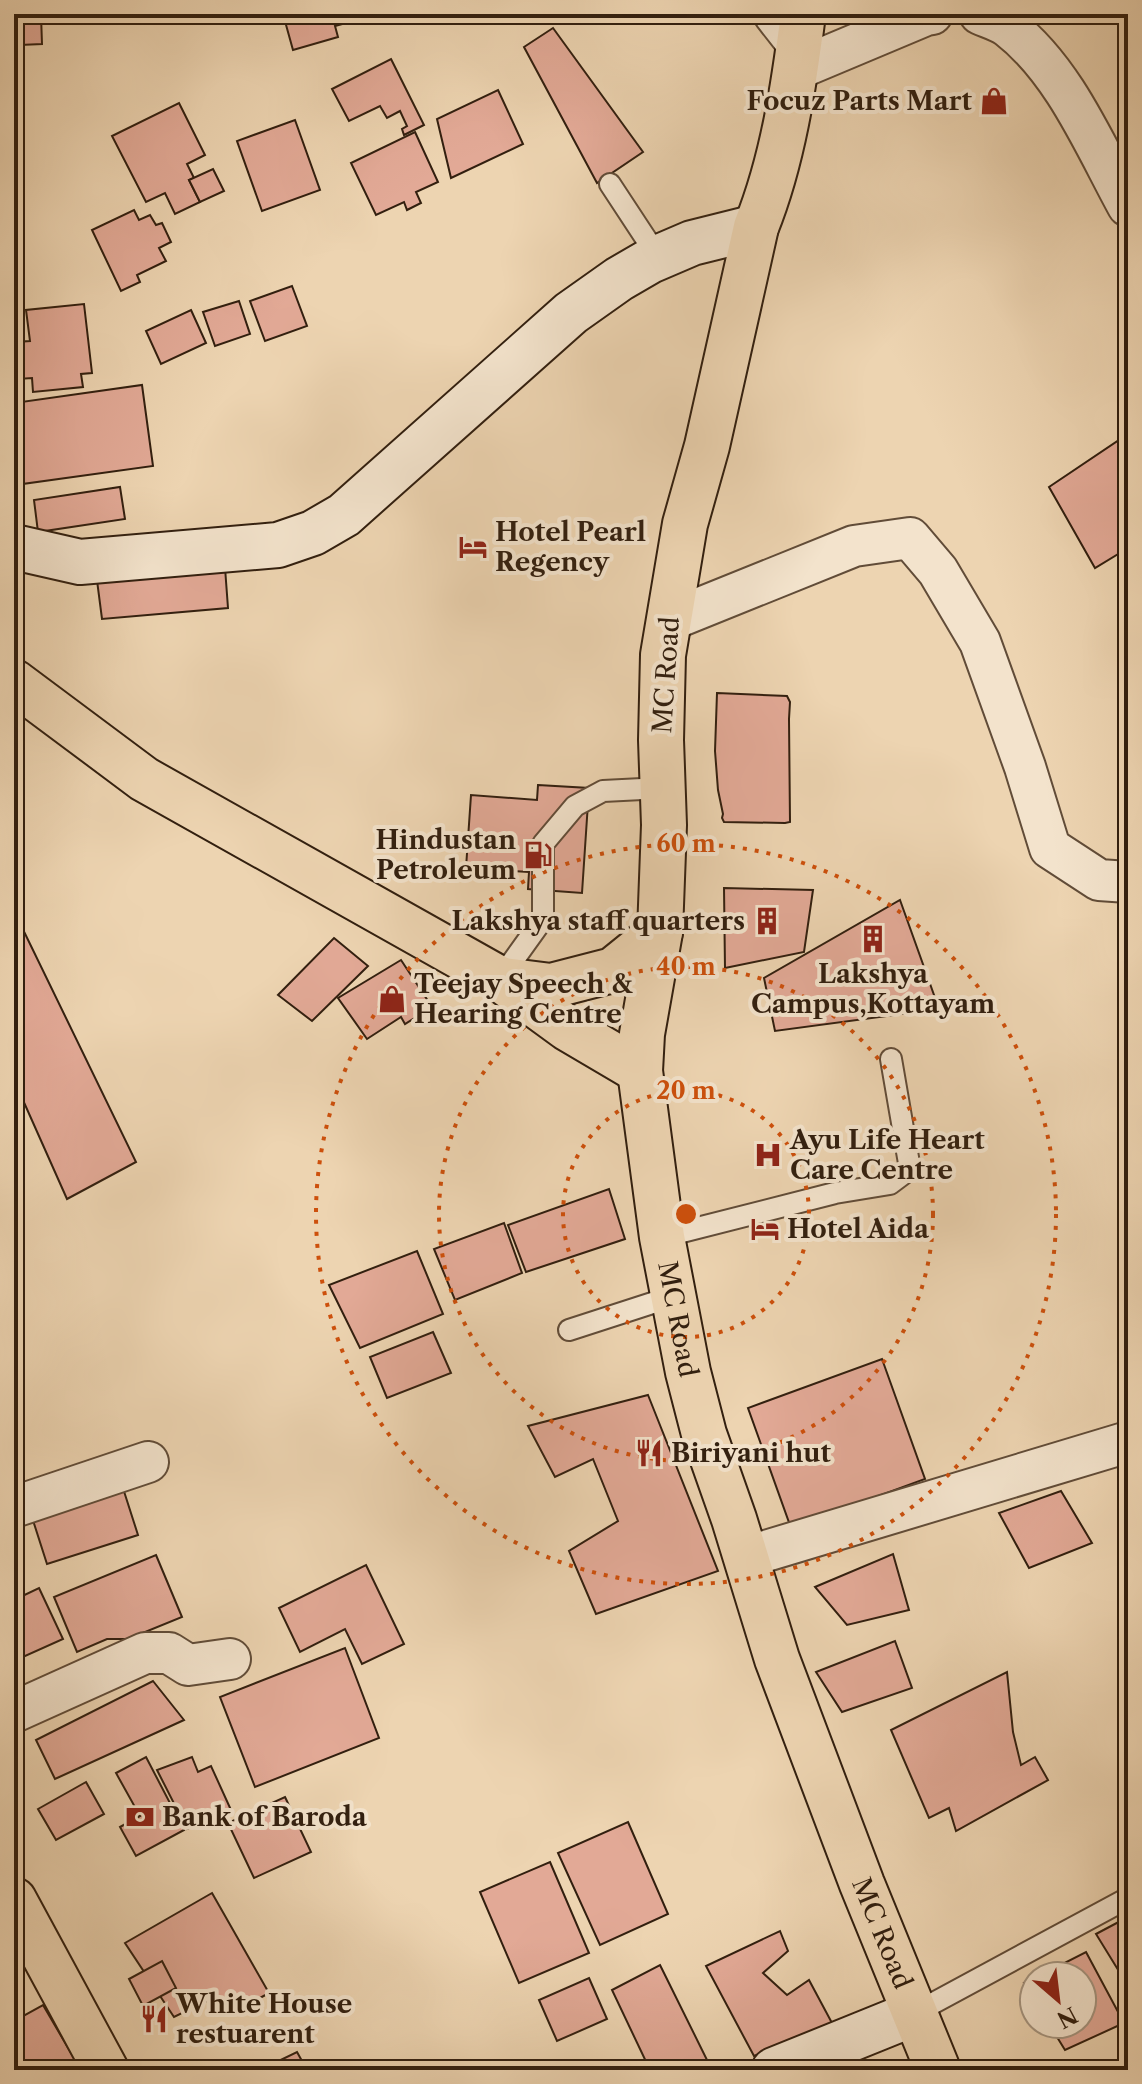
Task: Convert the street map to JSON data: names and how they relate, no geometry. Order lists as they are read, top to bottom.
{
  "streets": {
    "highway": ["MC Road"]
  },
  "places": {
    "shop": ["Focuz Parts Mart", "Teejay Speech & Hearing Centre"],
    "hotel": ["Hotel Pearl Regency", "Hotel Aida"],
    "fuel station": ["Hindustan Petroleum"],
    "building": ["Lakshya staff quarters", "Lakshya Campus,Kottayam"],
    "hospital": ["Ayu Life Heart Care Centre"],
    "restaurant": ["Biriyani hut", "White House restuarent"],
    "bank": ["Bank of Baroda"]
  },
  "north": "bottom right",
  "rings": ["60 m", "40 m", "20 m"]
}
